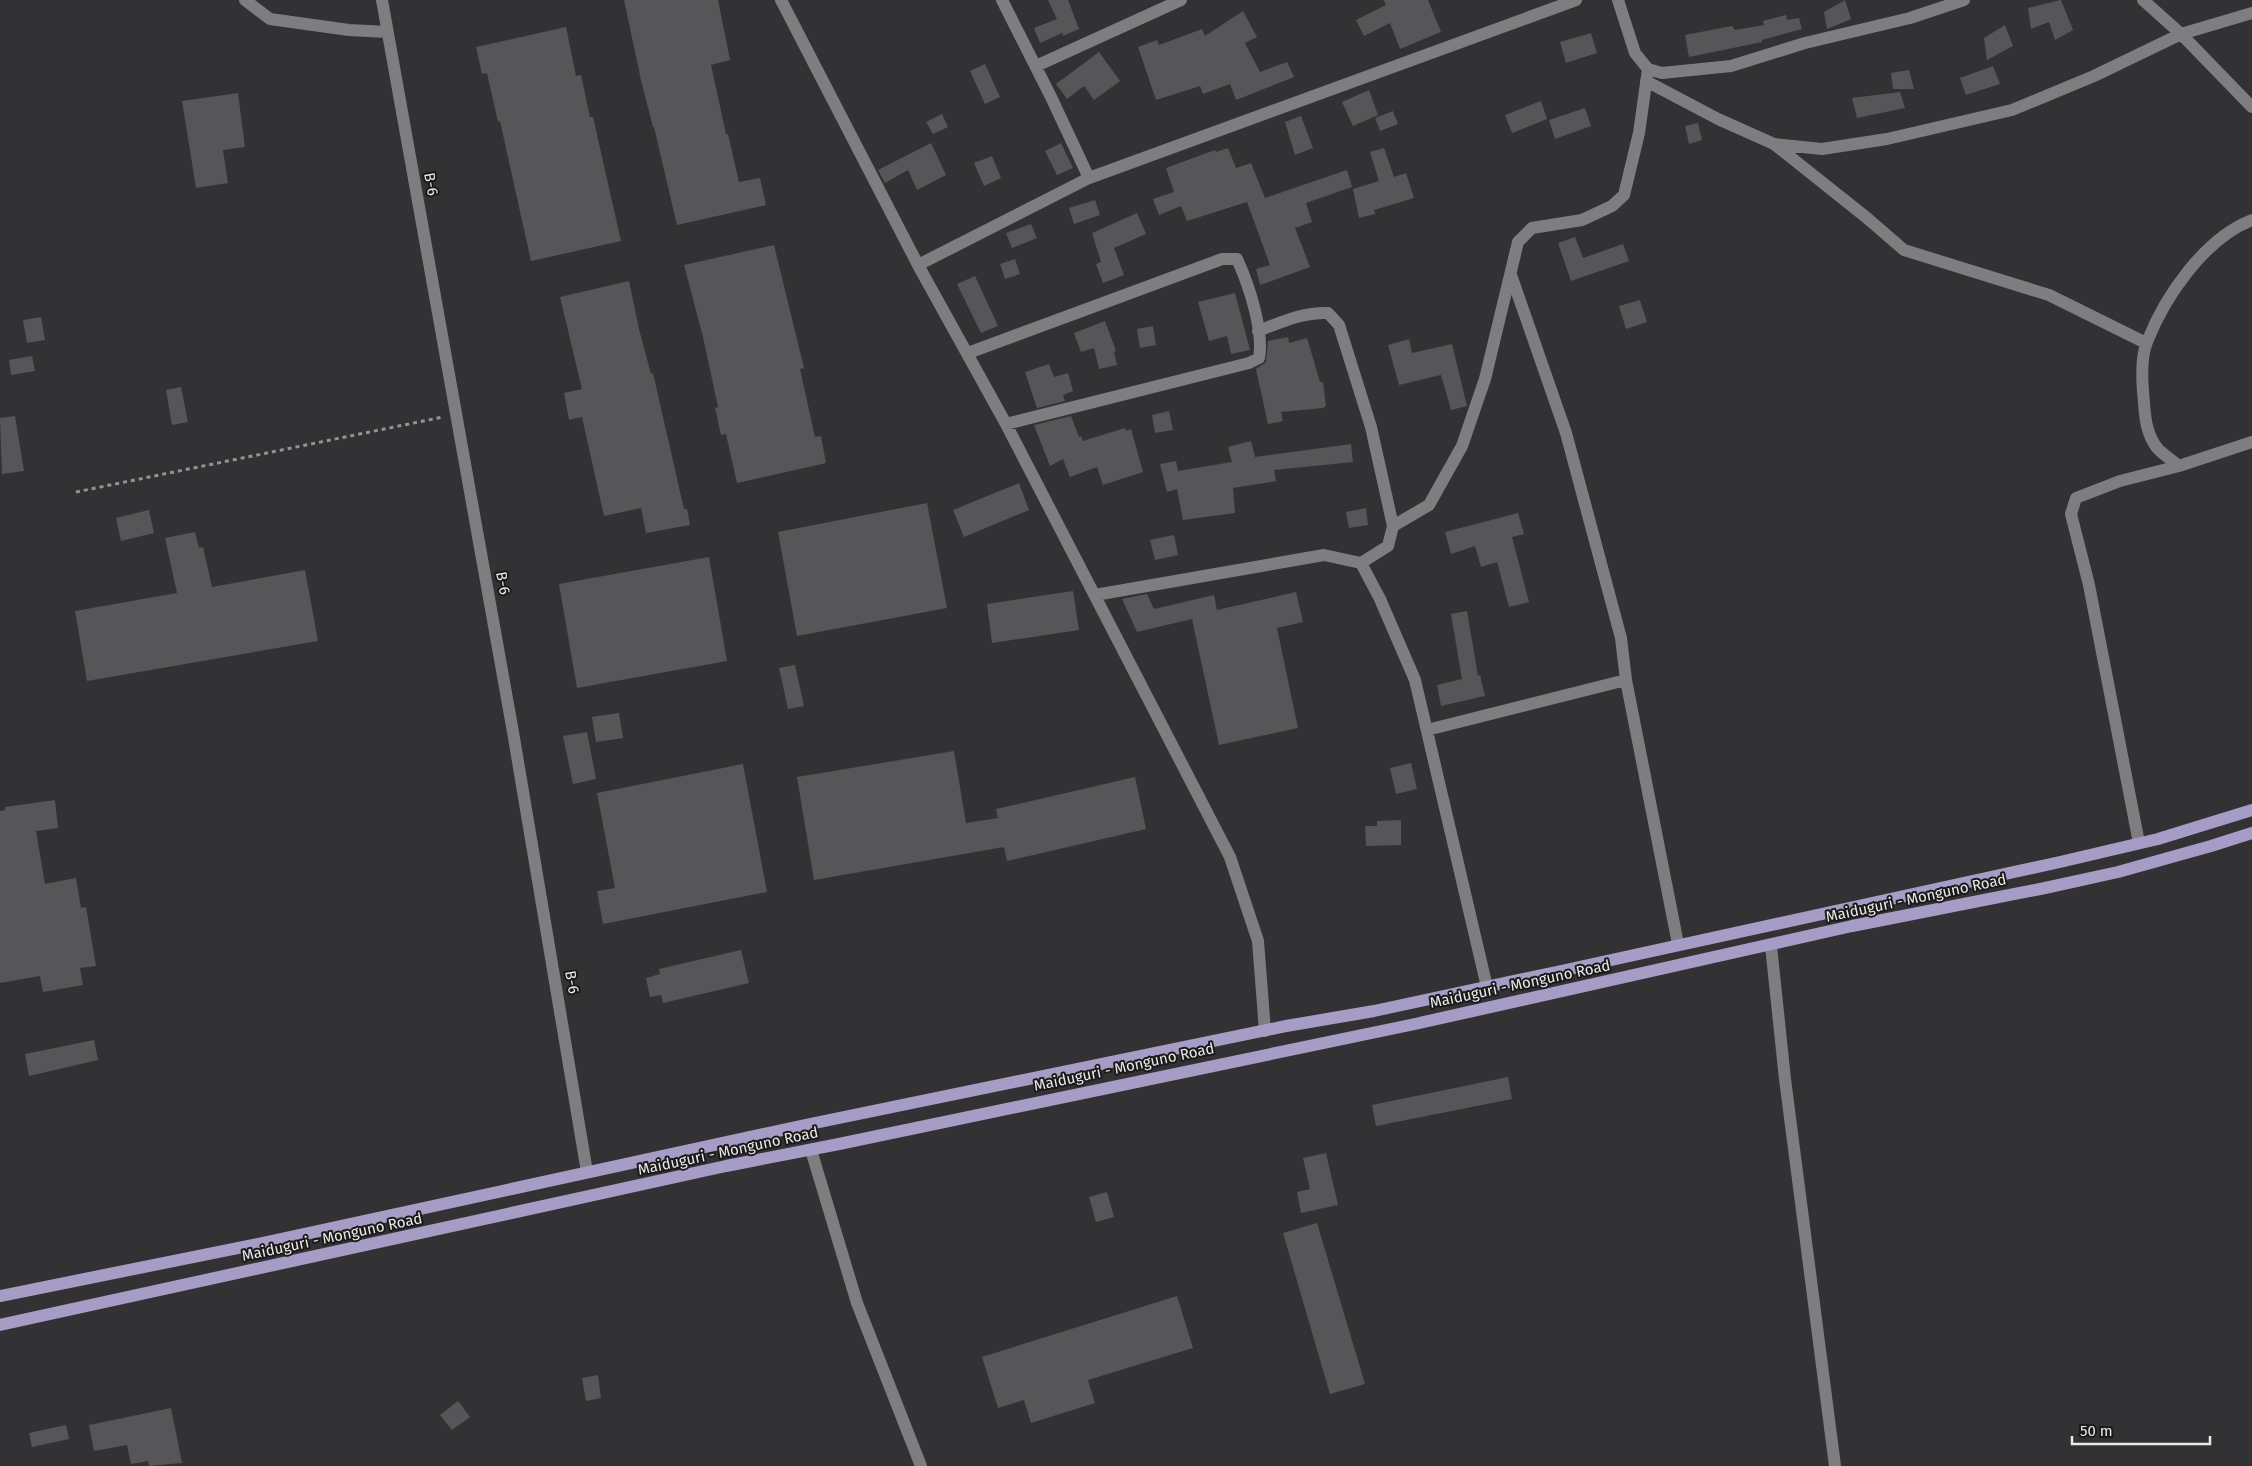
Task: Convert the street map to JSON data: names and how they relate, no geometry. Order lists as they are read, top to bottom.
{
  "streets": {
    "main road": ["Maiduguri - Monguno Road"],
    "street": ["B-6"]
  },
  "crossings": [
    ["B-6", "Maiduguri - Monguno Road"]
  ],
  "scale_bar": "50 m"
}
